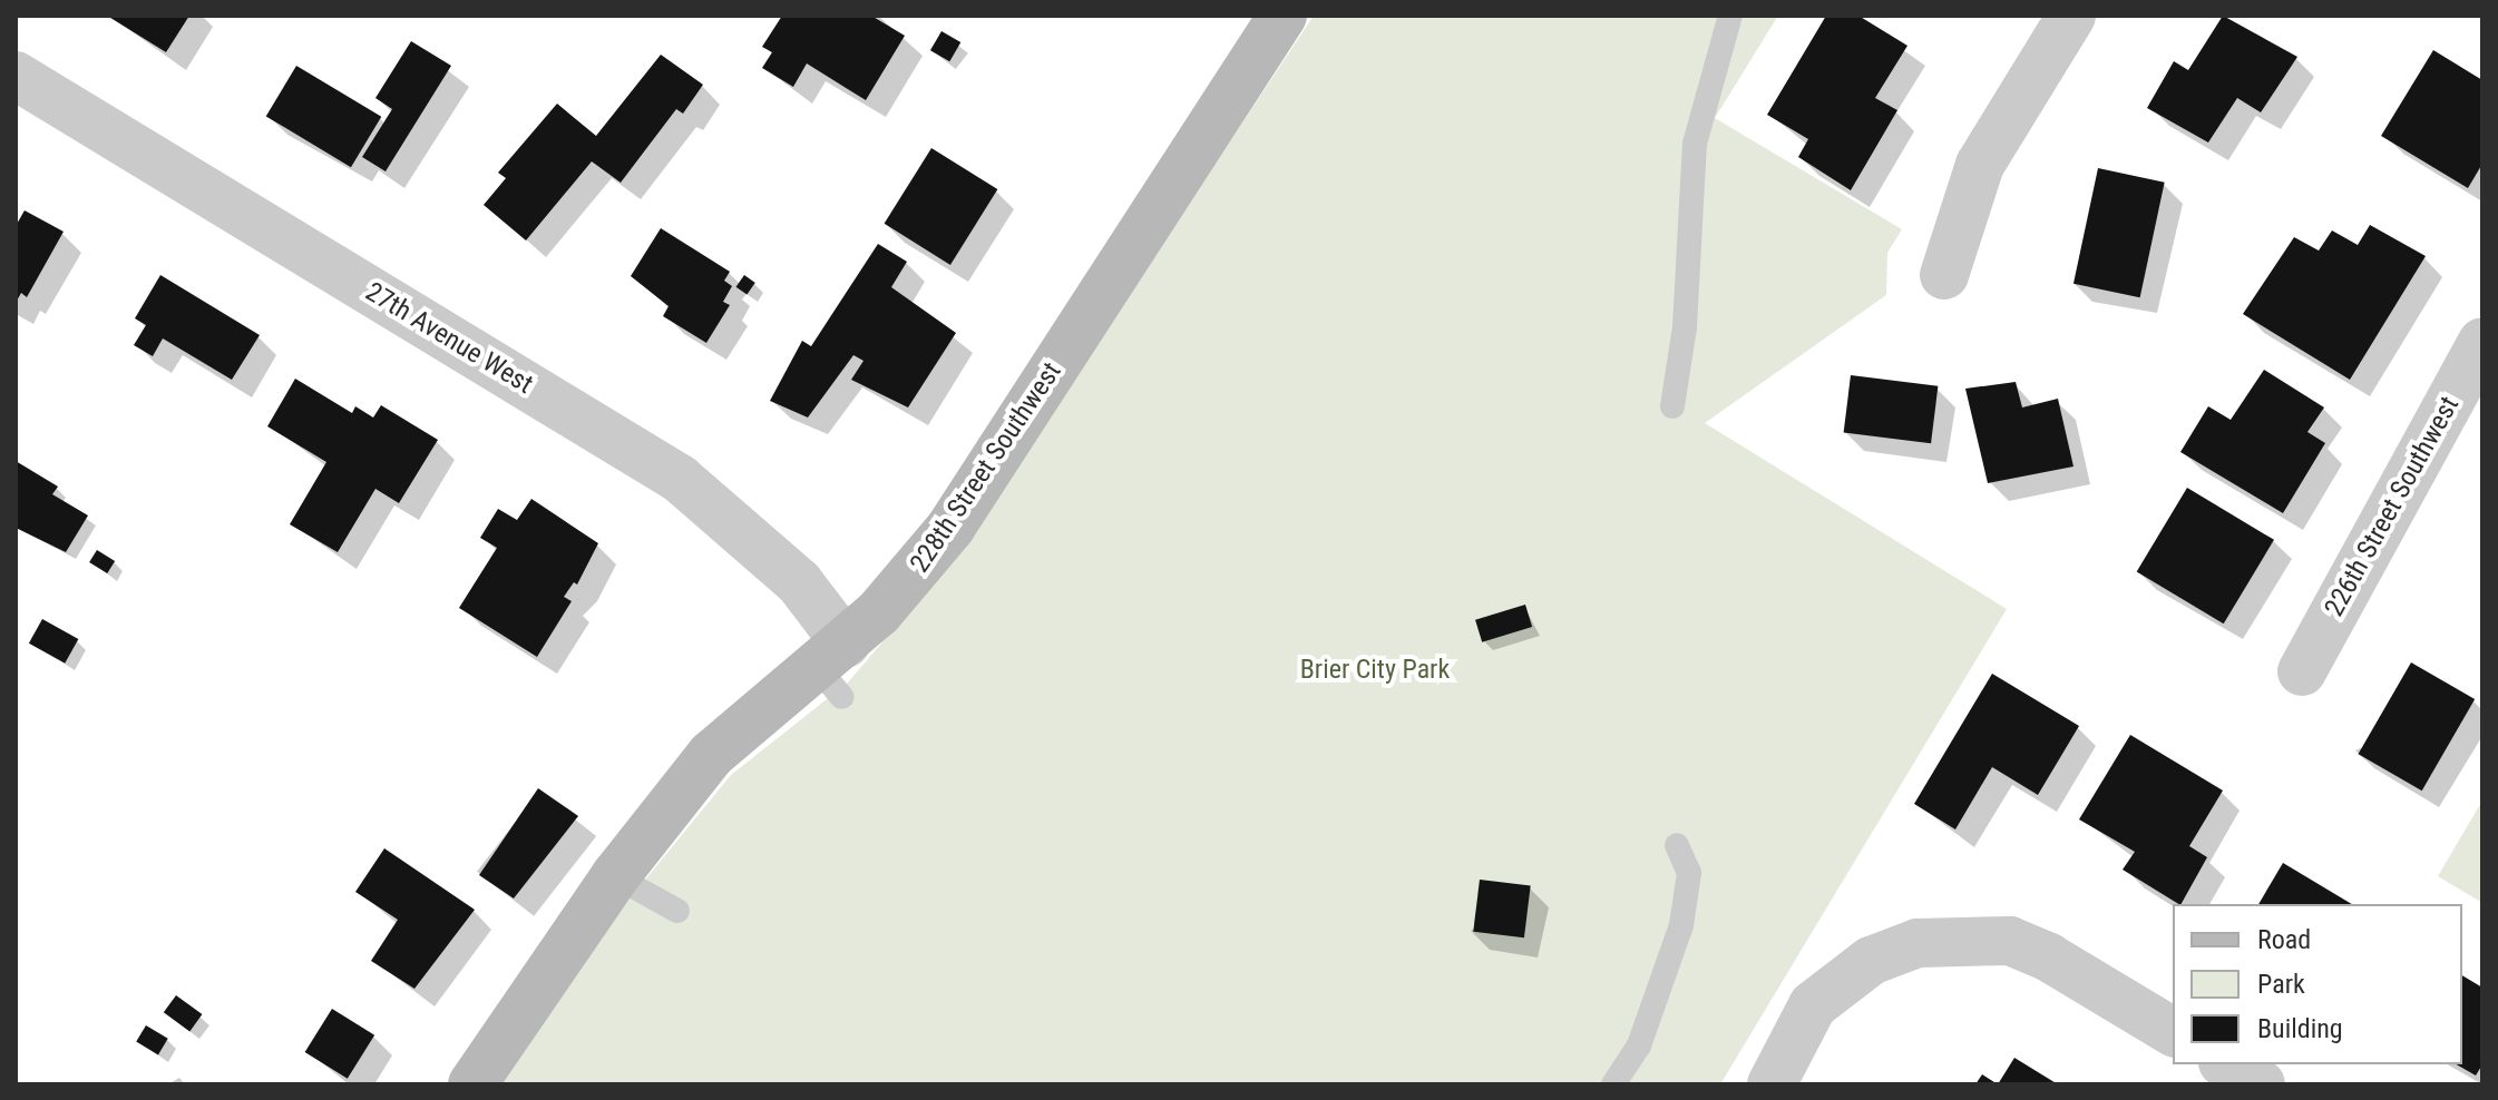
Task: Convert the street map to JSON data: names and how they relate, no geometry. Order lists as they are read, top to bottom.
{
  "streets": {
    "main road": ["228th Street Southwest"],
    "street": ["27th Avenue West", "226th Street Southwest"]
  },
  "crossings": [
    ["27th Avenue West", "228th Street Southwest"]
  ],
  "parks": ["Brier City Park"],
  "legend": ["Road", "Park", "Building"]
}
